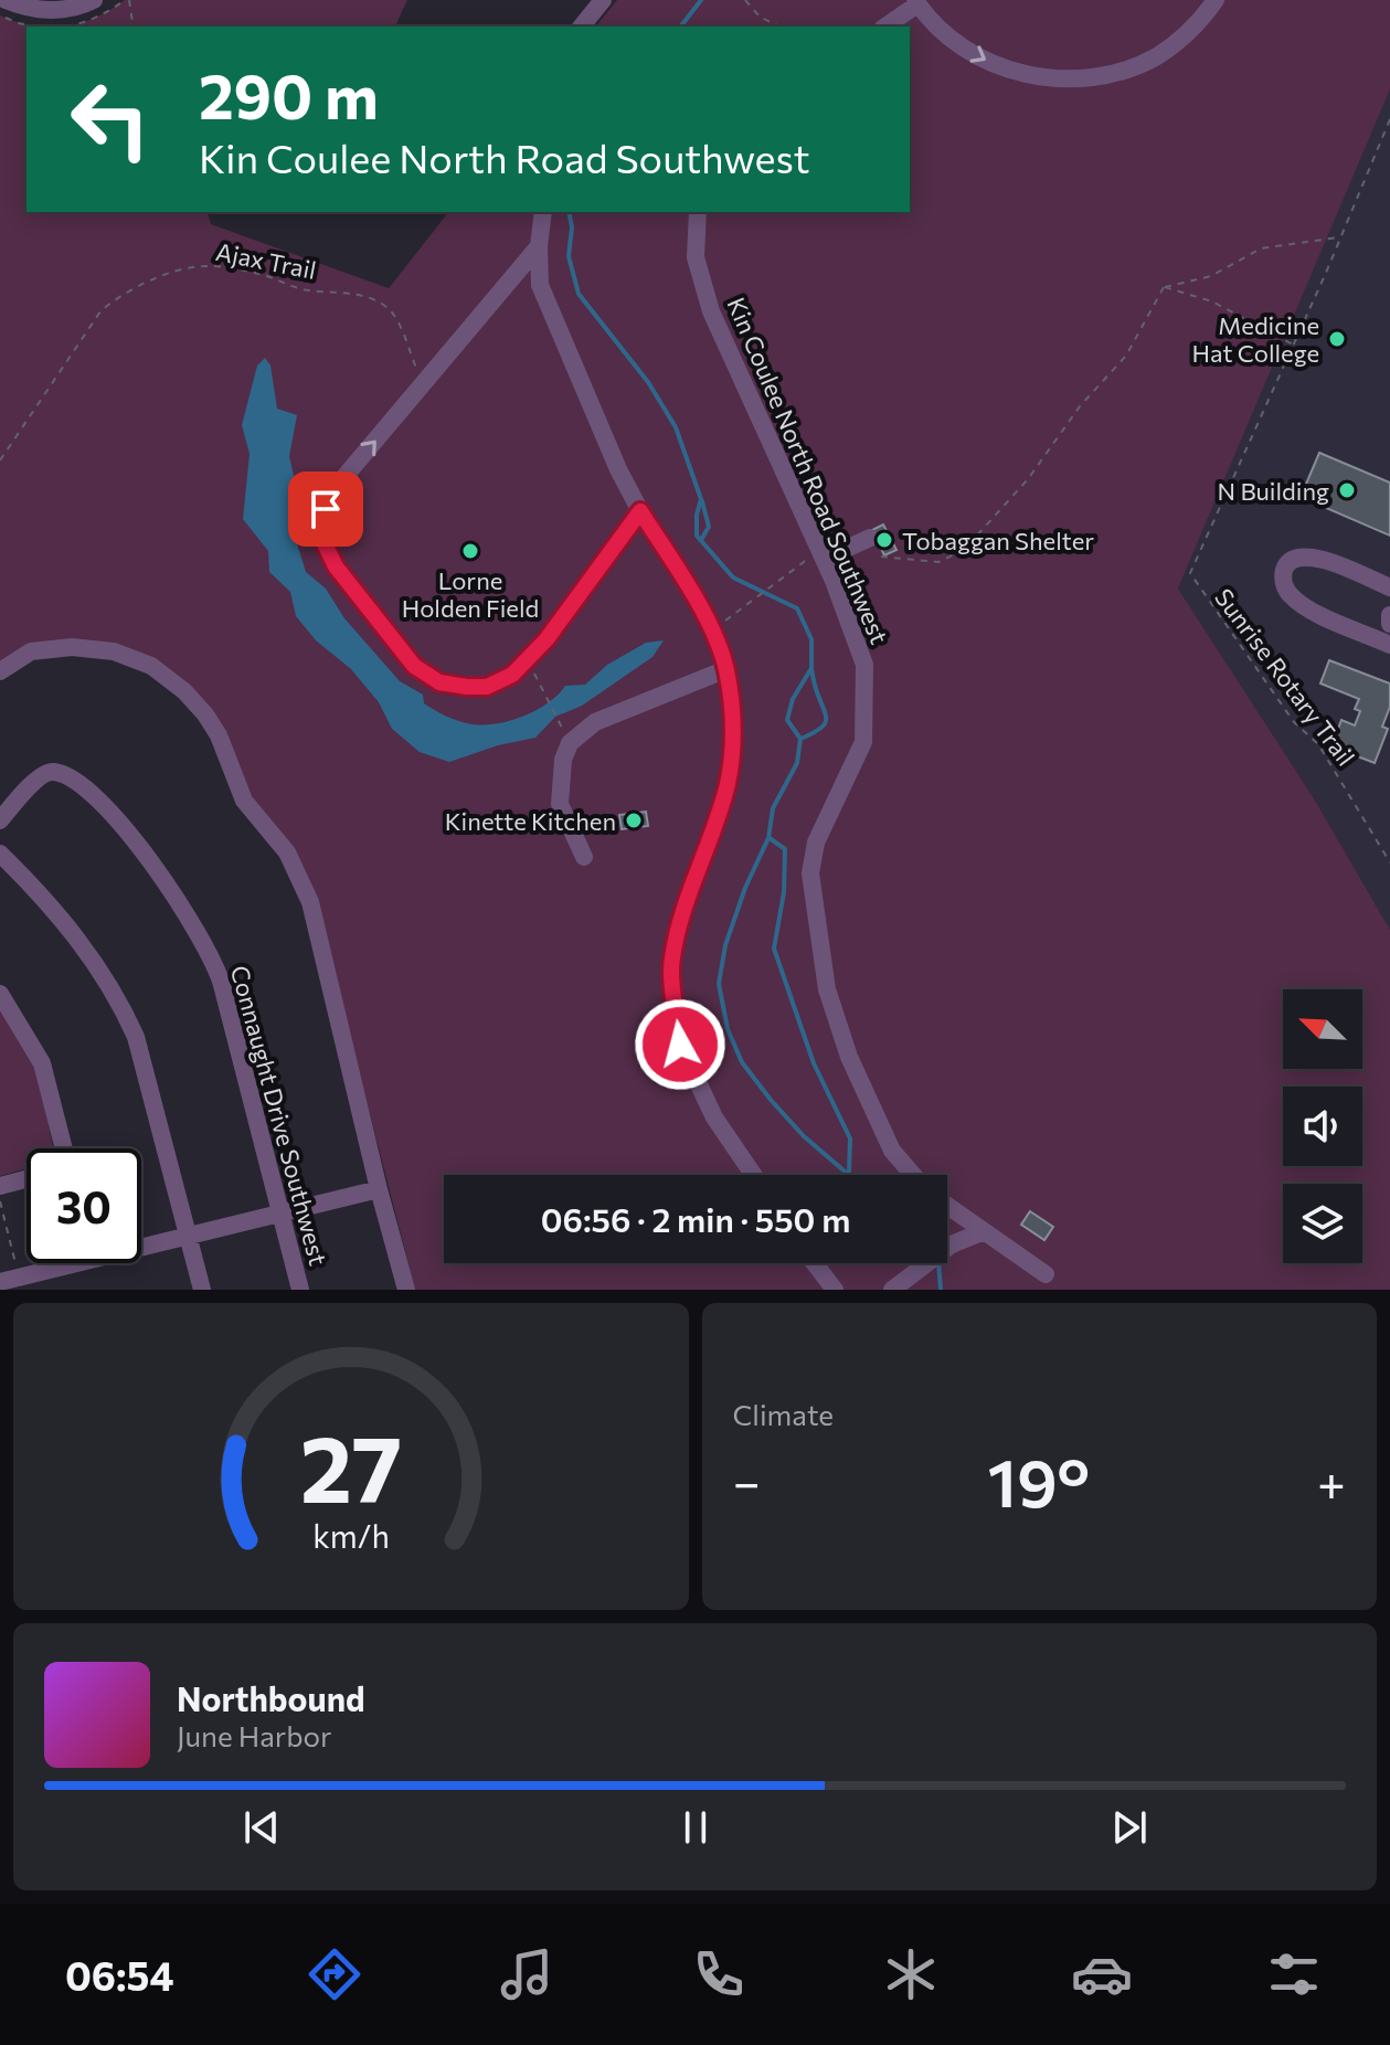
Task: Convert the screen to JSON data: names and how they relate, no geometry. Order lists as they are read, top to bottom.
{
  "streets": {
    "street": ["Kin Coulee North Road Southwest", "Connaught Drive Southwest"],
    "path": ["Ajax Trail", "Sunrise Rotary Trail"]
  },
  "places": [
    "Medicine Hat College",
    "N Building",
    "Tobaggan Shelter",
    "Lorne Holden Field",
    "Kinette Kitchen"
  ],
  "north": "top left",
  "page": {
    "turn": ["290 m", "Kin Coulee North Road Southwest"],
    "limit": "30",
    "trip": "06:56 · 2 min · 550 m",
    "tile": "Climate",
    "heat": ["−", "19°", "+"],
    "song": ["Northbound", "June Harbor"],
    "tabs": "06:54",
    "gauge": ["27", "km/h"]
  }
}
